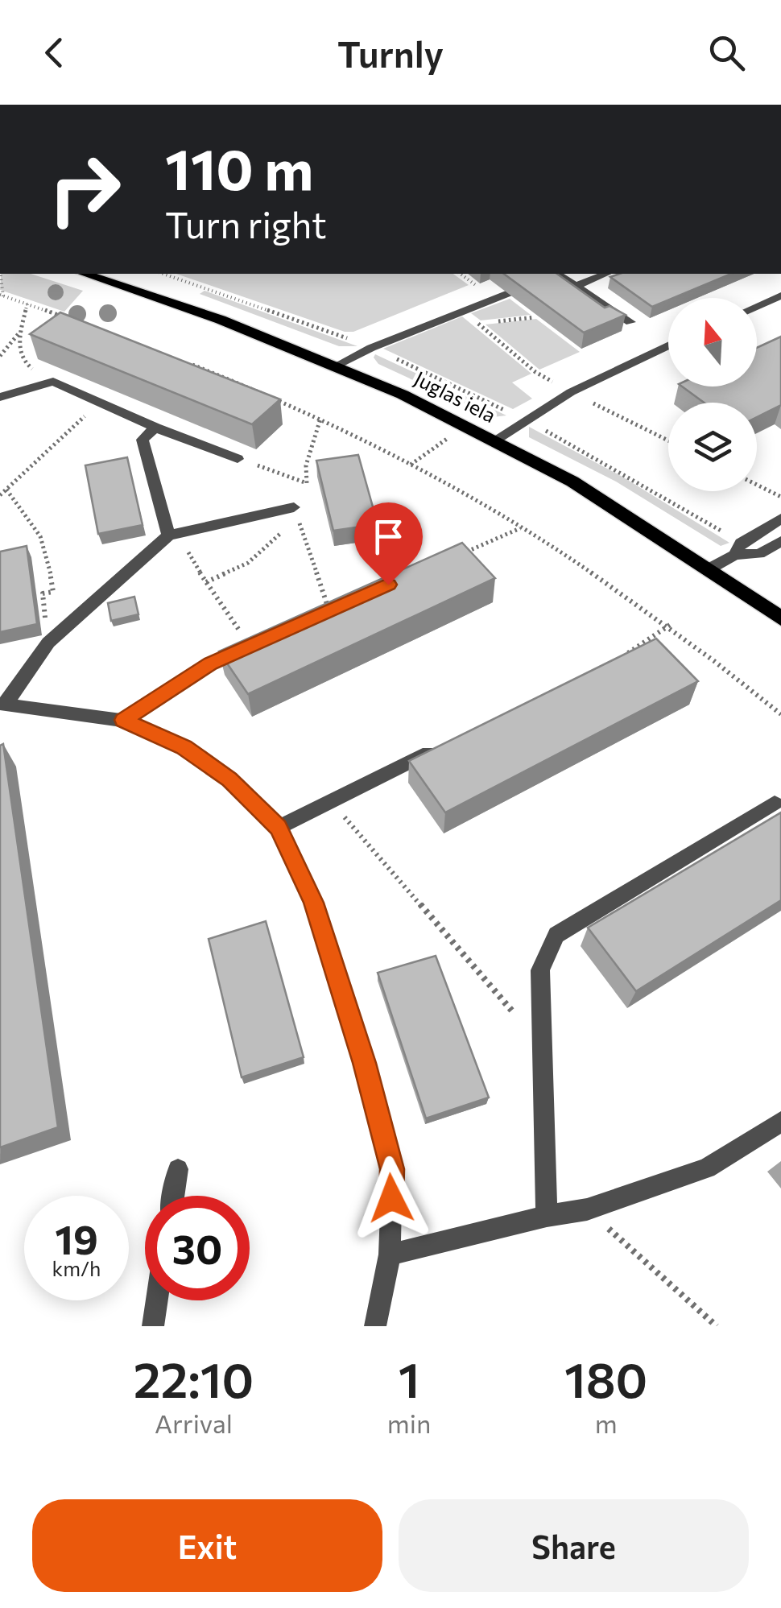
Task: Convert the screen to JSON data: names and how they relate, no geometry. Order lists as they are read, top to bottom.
{
  "streets": {
    "main road": ["Juglas iela"]
  },
  "north": "top",
  "page": {
    "header": "Turnly",
    "turn": ["110 m", "Turn right"],
    "speed": "19 km/h",
    "limit": "30",
    "eta": [
      "22:10",
      "Arrival",
      "1",
      "min",
      "180",
      "m"
    ],
    "buttons": ["Exit", "Share"]
  }
}
